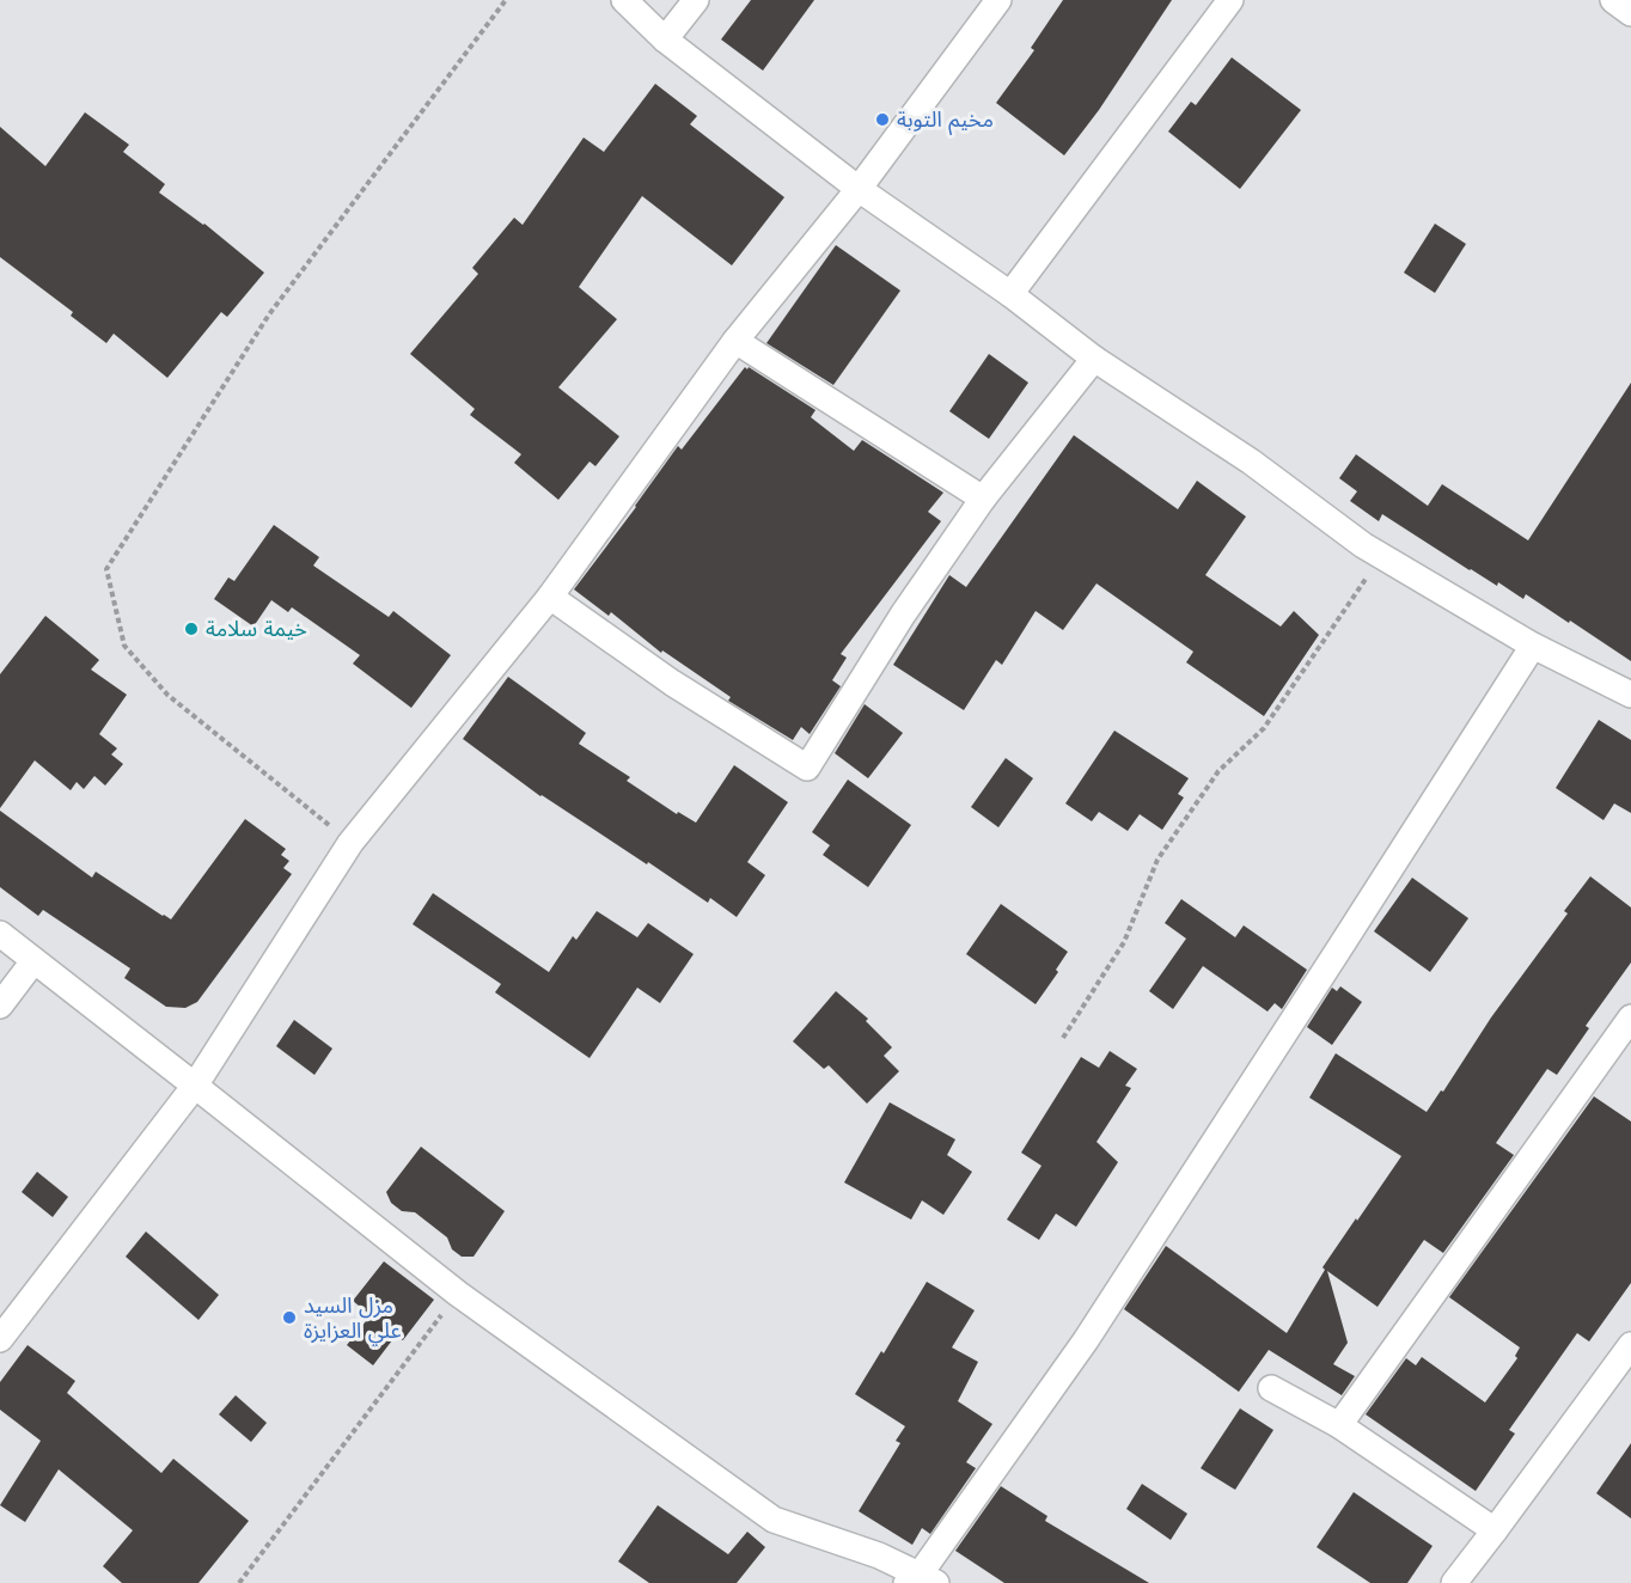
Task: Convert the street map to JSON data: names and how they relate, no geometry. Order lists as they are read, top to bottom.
{
  "places": ["مخيم التوبة", "خيمة سلامة", "مزل السيد علي العزايزة"]
}
